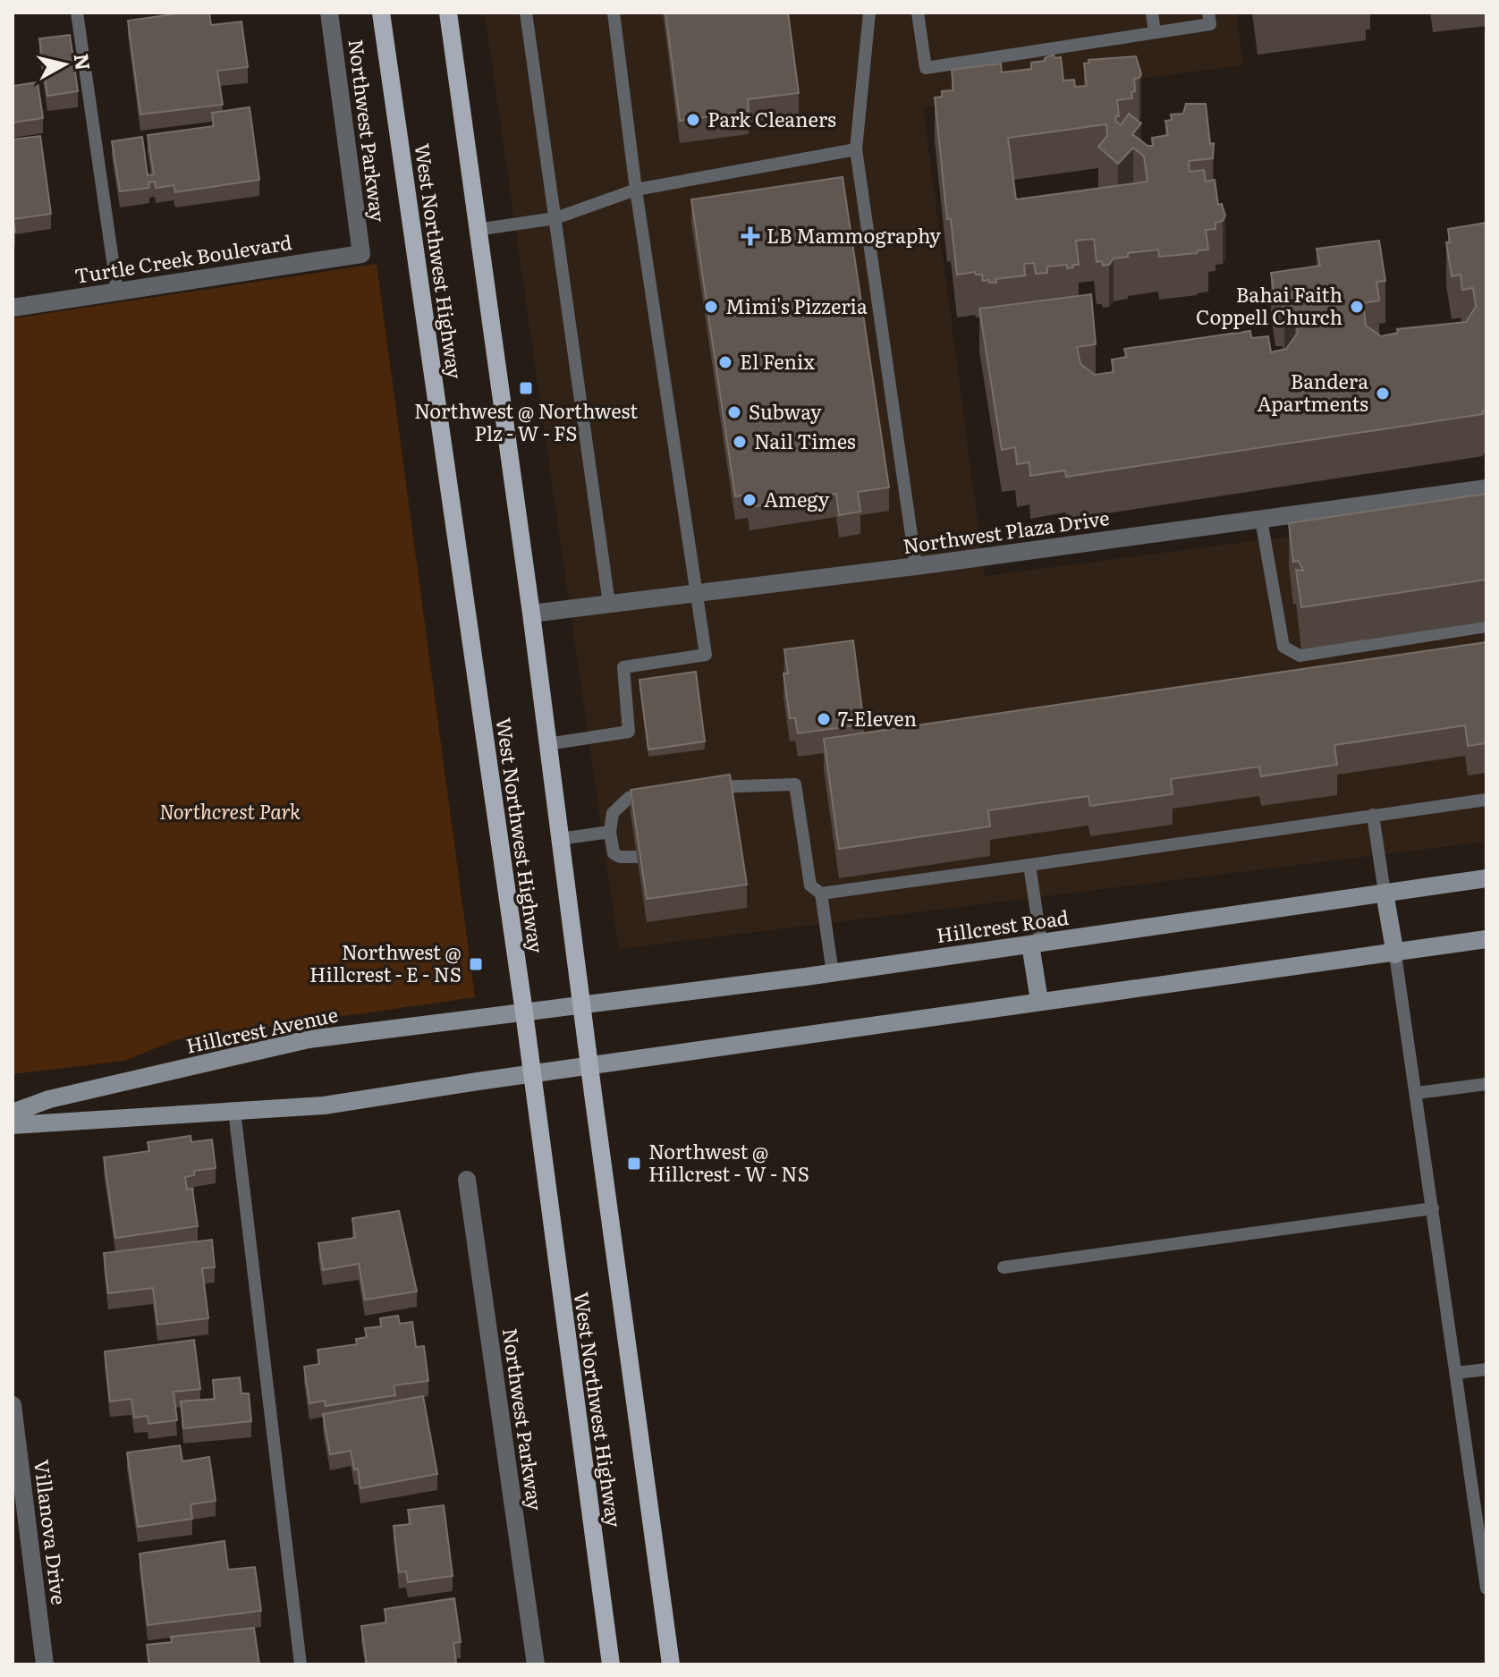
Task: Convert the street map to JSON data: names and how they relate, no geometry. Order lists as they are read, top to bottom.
{
  "streets": {
    "main road": ["West Northwest Highway", "Hillcrest Road", "Hillcrest Avenue"],
    "street": [
      "Northwest Parkway",
      "Turtle Creek Boulevard",
      "Northwest Plaza Drive",
      "Villanova Drive"
    ]
  },
  "crossings": [
    ["Northwest Parkway", "Turtle Creek Boulevard"],
    ["West Northwest Highway", "Northwest Plaza Drive"],
    ["West Northwest Highway", "Hillcrest Road"],
    ["West Northwest Highway", "Hillcrest Avenue"],
    ["Hillcrest Road", "Hillcrest Avenue"]
  ],
  "parks": ["Northcrest Park"],
  "places": {
    "other": [
      "Park Cleaners",
      "Mimi's Pizzeria",
      "Bahai Faith Coppell Church",
      "El Fenix",
      "Bandera Apartments",
      "Subway",
      "Nail Times",
      "Amegy",
      "7-Eleven"
    ],
    "health": ["LB Mammography"],
    "transit": ["Northwest @ Northwest Plz - W - FS", "Northwest @ Hillcrest - E - NS", "Northwest @ Hillcrest - W - NS"]
  },
  "north": "right"
}
